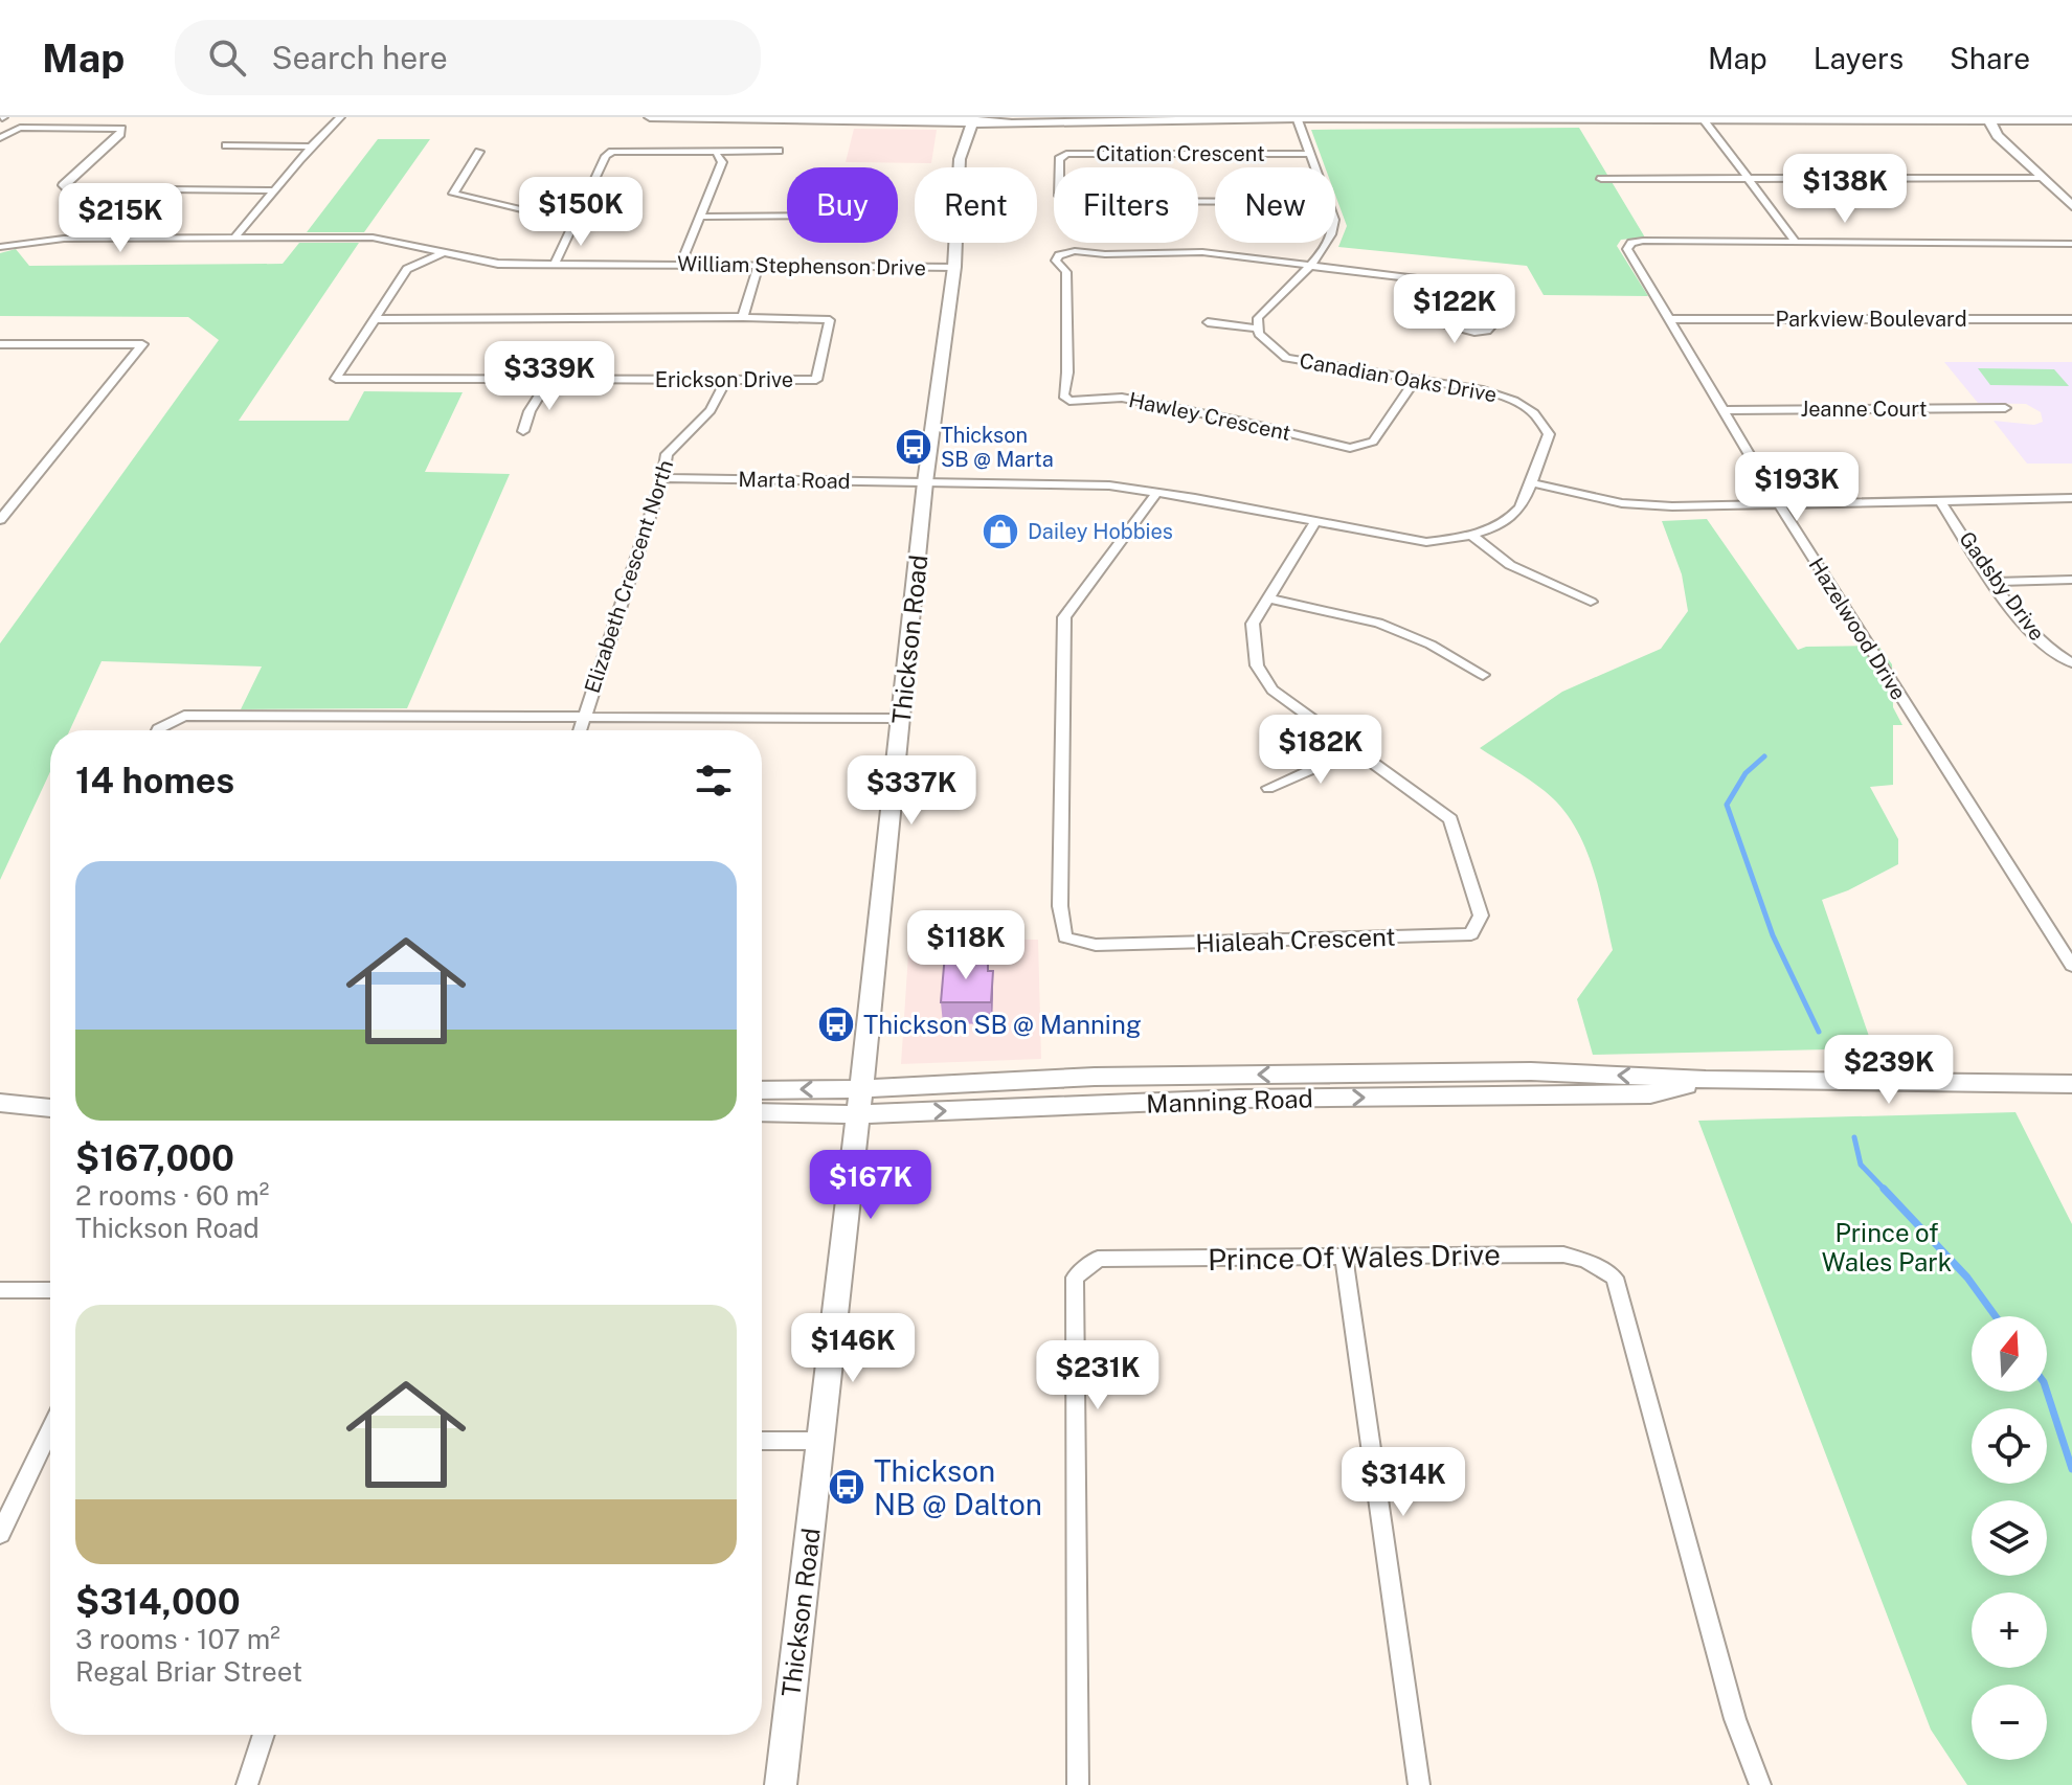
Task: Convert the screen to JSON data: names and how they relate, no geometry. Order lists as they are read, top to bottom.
{
  "streets": {
    "main road": ["Thickson Road", "Manning Road"],
    "street": [
      "Citation Crescent",
      "William Stephenson Drive",
      "Parkview Boulevard",
      "Canadian Oaks Drive",
      "Erickson Drive",
      "Jeanne Court",
      "Hawley Crescent",
      "Marta Road",
      "Elizabeth Crescent North",
      "Gadsby Drive",
      "Hazelwood Drive",
      "Hialeah Crescent",
      "Prince Of Wales Drive"
    ]
  },
  "crossings": [
    ["William Stephenson Drive", "Erickson Drive"],
    ["William Stephenson Drive", "Thickson Road"],
    ["Parkview Boulevard", "Hazelwood Drive"],
    ["Canadian Oaks Drive", "Hawley Crescent"],
    ["Canadian Oaks Drive", "Marta Road"],
    ["Canadian Oaks Drive", "Thickson Road"],
    ["Canadian Oaks Drive", "Hialeah Crescent"],
    ["Erickson Drive", "Elizabeth Crescent North"],
    ["Jeanne Court", "Hazelwood Drive"],
    ["Marta Road", "Elizabeth Crescent North"],
    ["Marta Road", "Thickson Road"],
    ["Thickson Road", "Manning Road"]
  ],
  "parks": ["Prince of Wales Park"],
  "places": {
    "bus stop": ["Thickson SB @ Marta", "Thickson SB @ Manning", "Thickson NB @ Dalton"],
    "shop": ["Dailey Hobbies"]
  },
  "north": "top",
  "page": {
    "header": "Map",
    "search": "Search here",
    "nav": ["Map", "Layers", "Share"],
    "price": [
      "$138K",
      "$150K",
      "$215K",
      "$122K",
      "$339K",
      "$193K",
      "$182K",
      "$337K",
      "$118K",
      "$239K",
      "$167K",
      "$146K",
      "$231K",
      "$314K"
    ],
    "chip": [
      "Buy",
      "Rent",
      "Filters",
      "New"
    ],
    "heading": "14 homes",
    "list": [
      {
        "name": "$167,000",
        "note": "2 rooms · 60 m² · Thickson Road"
      },
      {
        "name": "$314,000",
        "note": "3 rooms · 107 m² · Regal Briar Street"
      }
    ],
    "map_buttons": ["+", "−"]
  }
}
